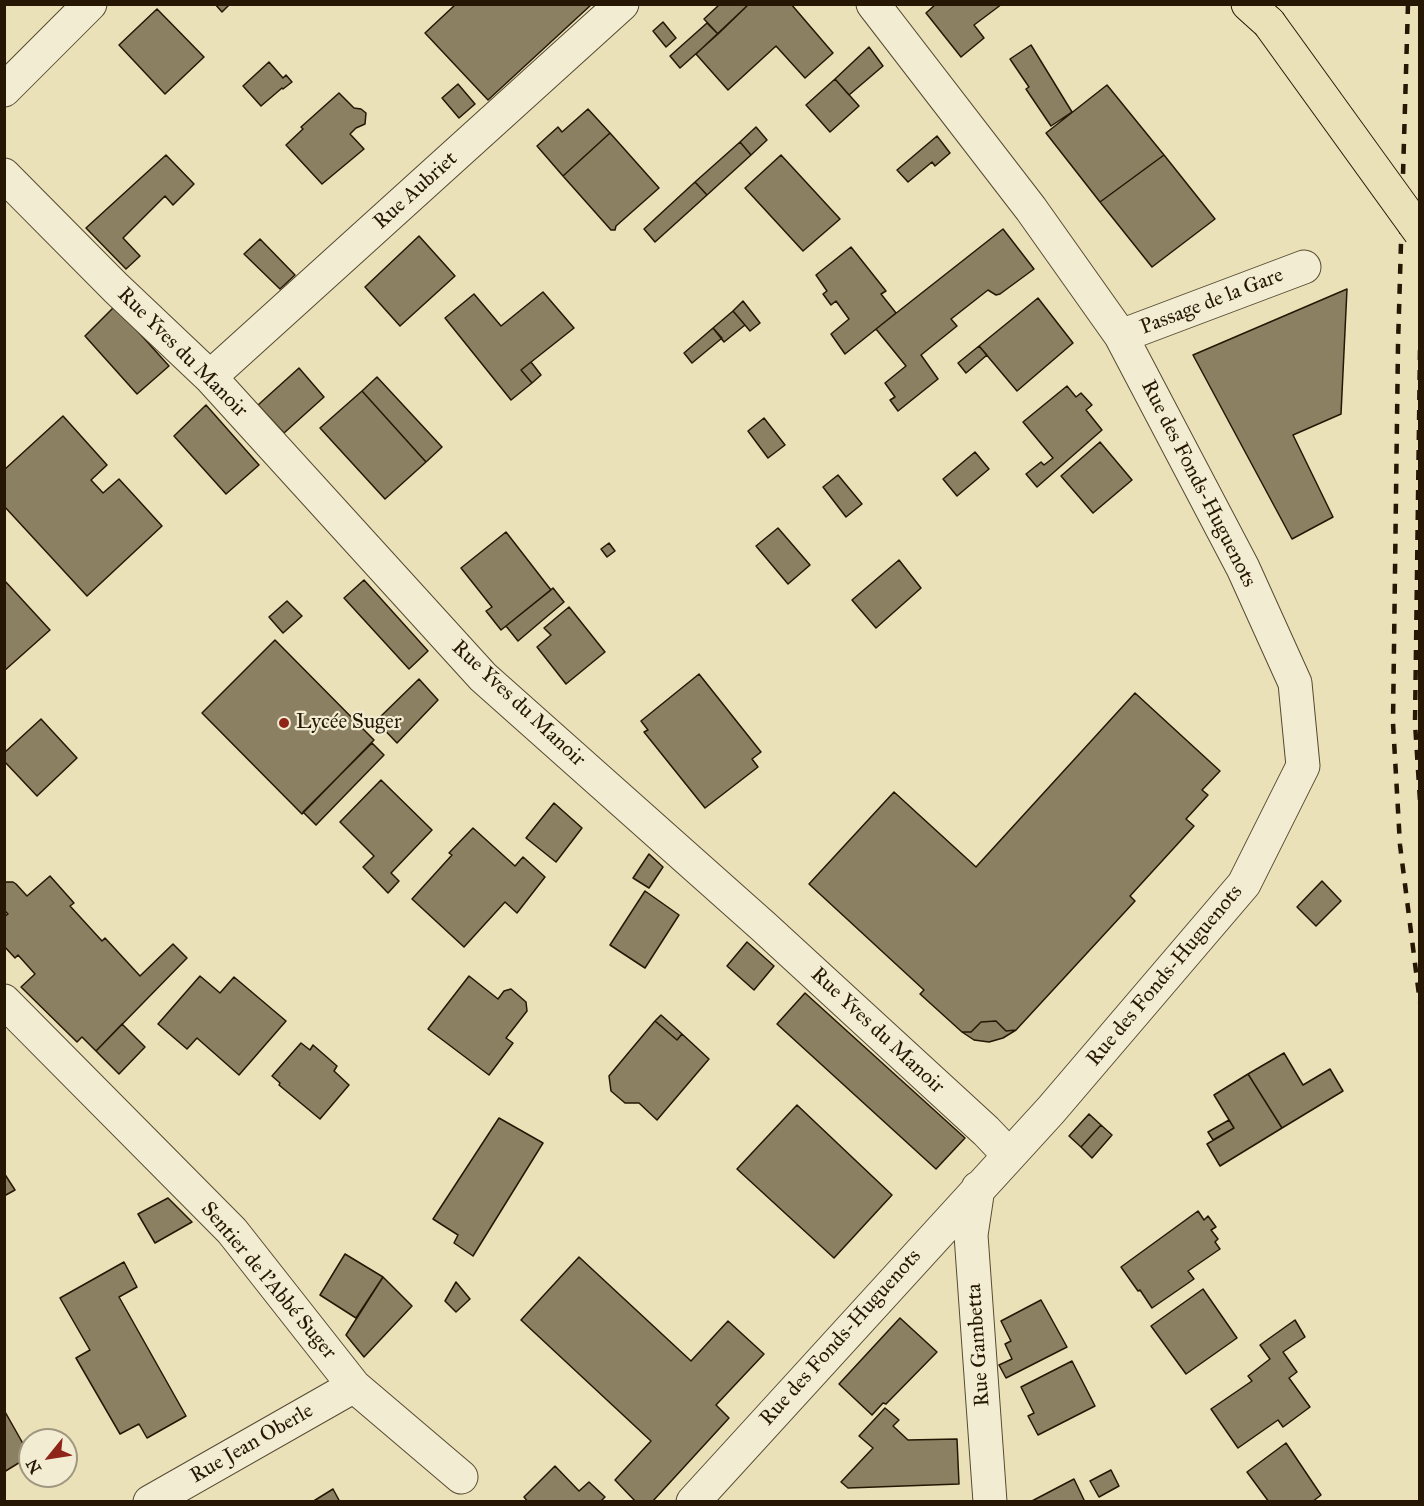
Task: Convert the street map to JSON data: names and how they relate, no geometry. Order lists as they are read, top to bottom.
{
  "streets": {
    "street": [
      "Rue Aubriet",
      "Passage de la Gare",
      "Rue Yves du Manoir",
      "Rue des Fonds-Huguenots",
      "Sentier de l'Abbé Suger",
      "Rue Gambetta",
      "Rue Jean Oberle"
    ]
  },
  "crossings": [
    ["Rue Aubriet", "Rue Yves du Manoir"],
    ["Passage de la Gare", "Rue des Fonds-Huguenots"],
    ["Rue Yves du Manoir", "Rue des Fonds-Huguenots"],
    ["Rue des Fonds-Huguenots", "Rue Gambetta"],
    ["Sentier de l'Abbé Suger", "Rue Jean Oberle"]
  ],
  "places": ["Lycée Suger"],
  "north": "bottom left"
}
